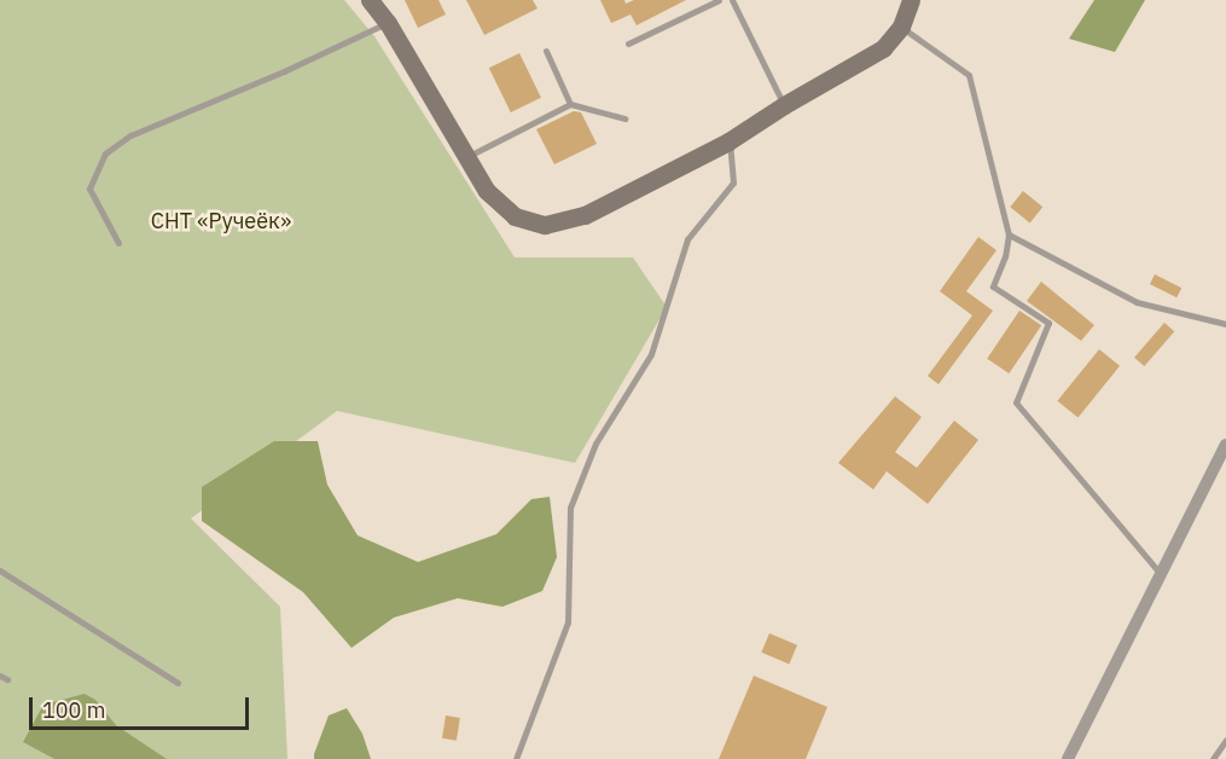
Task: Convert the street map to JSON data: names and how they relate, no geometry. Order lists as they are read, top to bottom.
{
  "parks": ["СНТ «Ручеёк»"],
  "scale_bar": "100 m"
}
